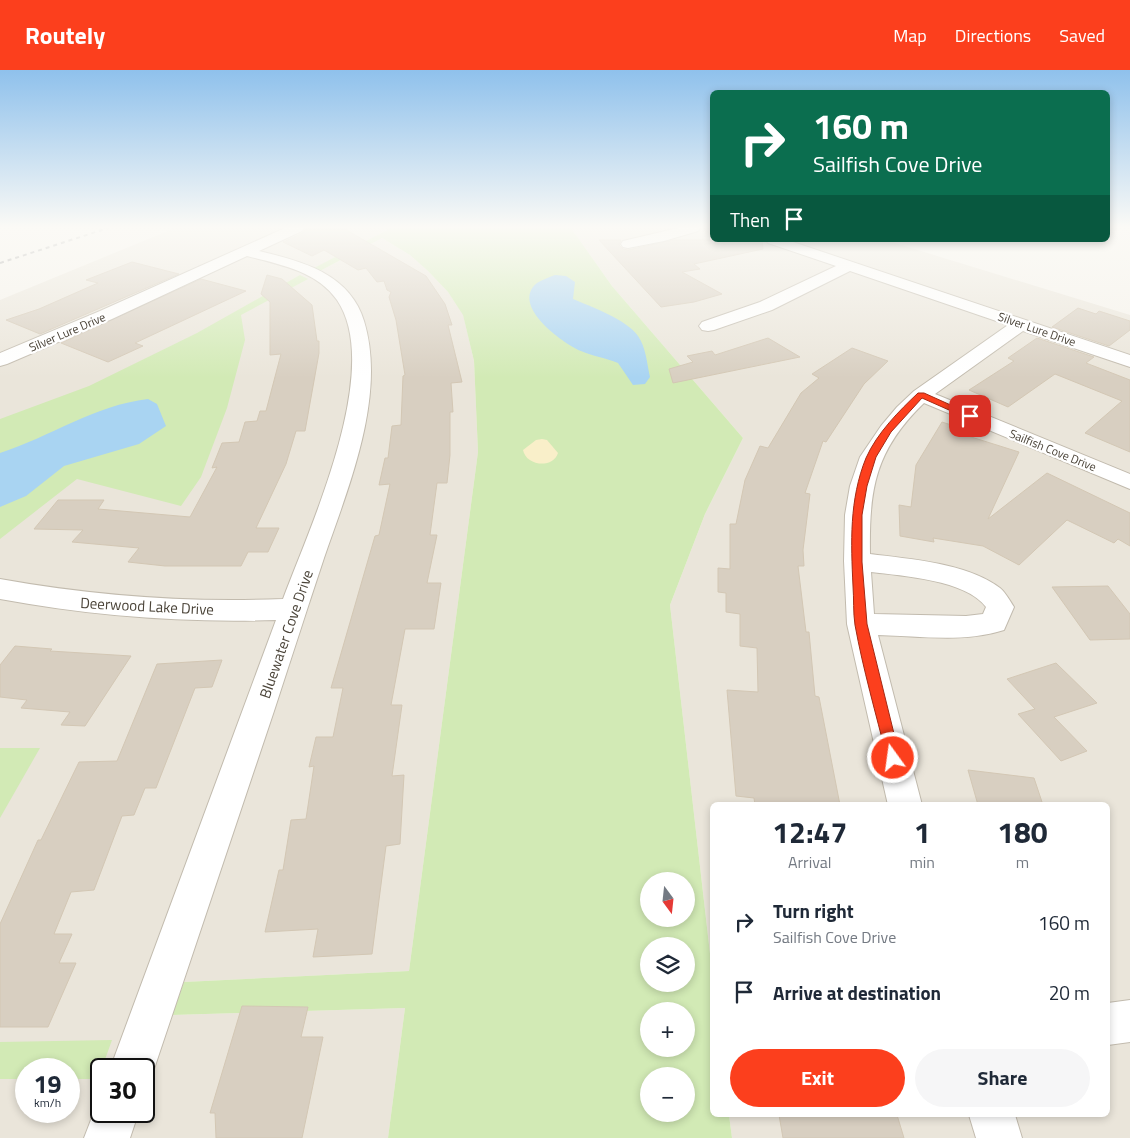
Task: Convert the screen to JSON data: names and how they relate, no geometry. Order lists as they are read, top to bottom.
{
  "streets": {
    "street": [
      "Silver Lure Drive",
      "Sailfish Cove Drive",
      "Deerwood Lake Drive",
      "Bluewater Cove Drive"
    ]
  },
  "crossings": [
    ["Deerwood Lake Drive", "Bluewater Cove Drive"]
  ],
  "north": "bottom",
  "page": {
    "header": "Routely",
    "nav": ["Map", "Directions", "Saved"],
    "turn": ["160 m", "Sailfish Cove Drive"],
    "then": "Then",
    "eta": [
      "12:47",
      "Arrival",
      "1",
      "min",
      "180",
      "m"
    ],
    "map_buttons": ["+", "−"],
    "list": [
      {
        "name": "Turn right",
        "note": "Sailfish Cove Drive",
        "value": "160 m"
      },
      {
        "name": "Arrive at destination",
        "value": "20 m"
      }
    ],
    "buttons": ["Exit", "Share"],
    "speed": "19 km/h",
    "limit": "30"
  }
}
